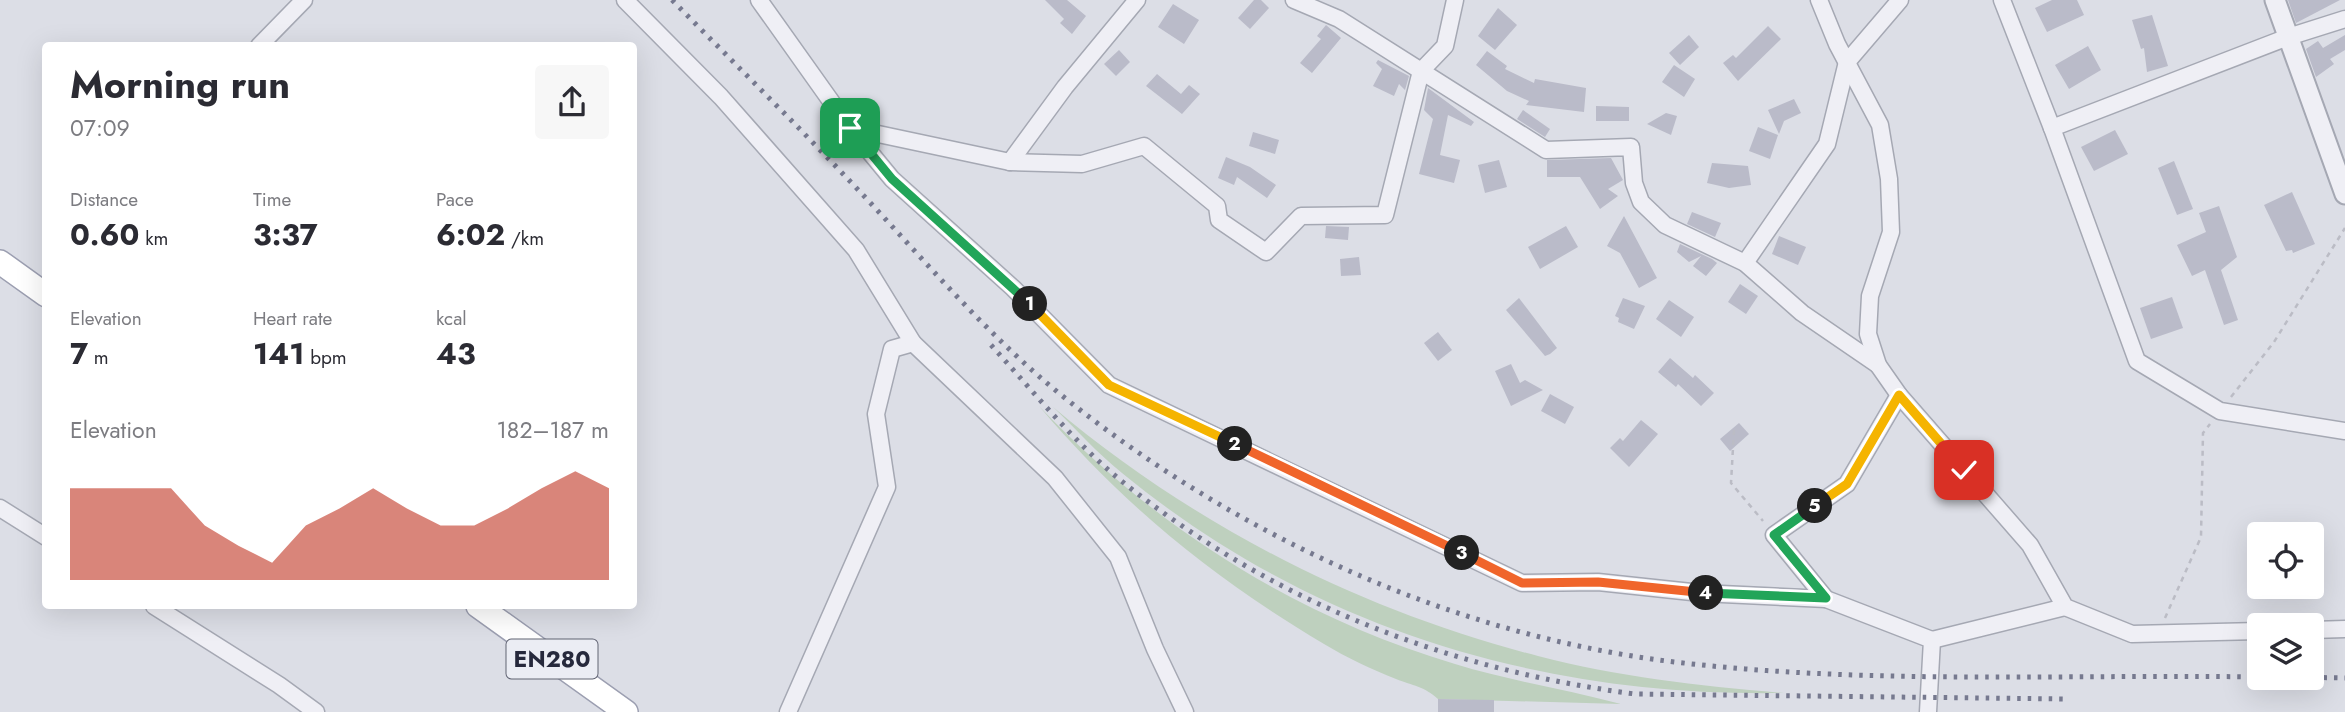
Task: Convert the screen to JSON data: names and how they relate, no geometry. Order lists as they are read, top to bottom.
{
  "streets": {
    "main road": ["EN280"]
  },
  "page": {
    "heading": ["Morning run", "07:09"],
    "stats": [
      ["Distance", "0.60 km"],
      ["Time", "3:37"],
      ["Pace", "6:02 /km"],
      ["Elevation", "7 m"],
      ["Heart rate", "141 bpm"],
      ["kcal", "43"]
    ],
    "pins": [
      "1",
      "2",
      "5",
      "3",
      "4"
    ],
    "chart": ["Elevation", "182–187 m"]
  }
}
